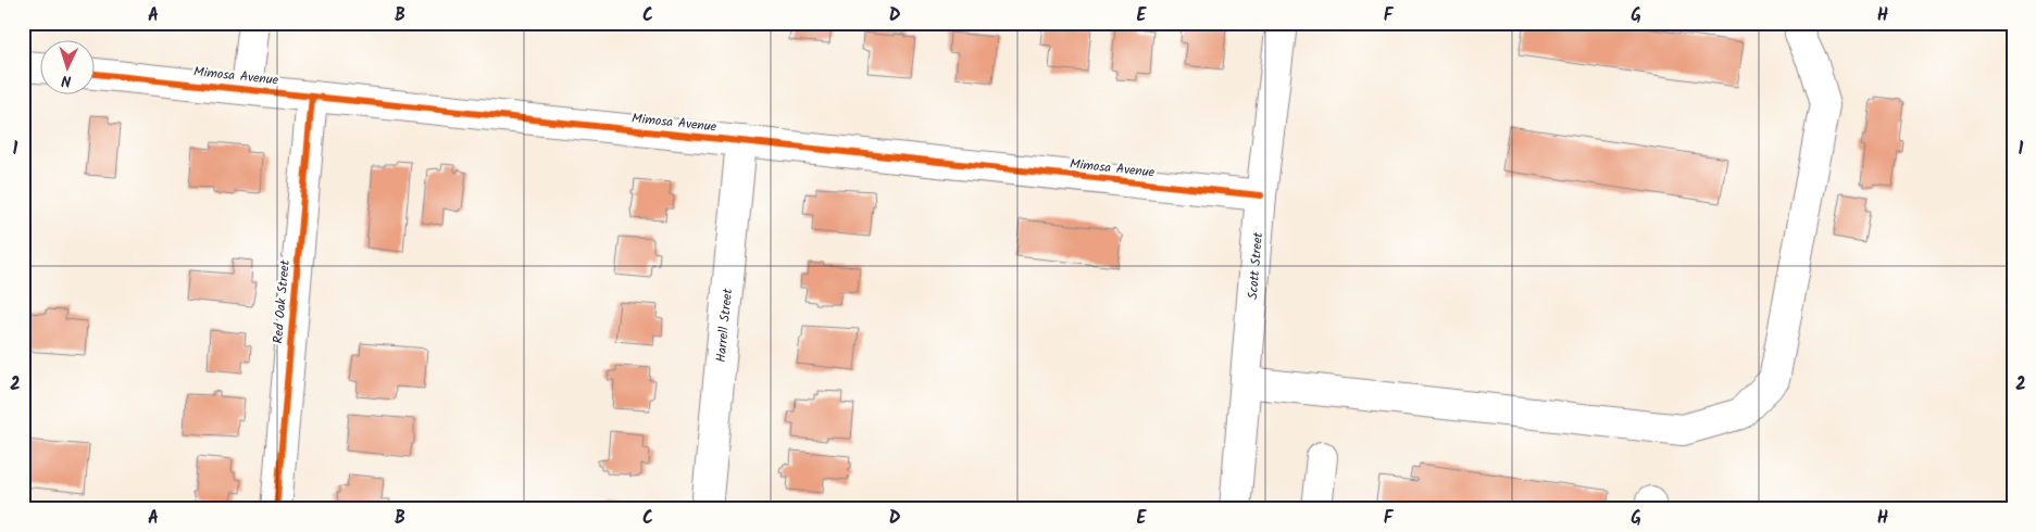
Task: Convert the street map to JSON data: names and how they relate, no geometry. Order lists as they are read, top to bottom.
{
  "streets": {
    "street": [
      "Mimosa Avenue",
      "Scott Street",
      "Red Oak Street",
      "Harrell Street"
    ]
  },
  "crossings": [
    ["Mimosa Avenue", "Scott Street"],
    ["Mimosa Avenue", "Red Oak Street"],
    ["Mimosa Avenue", "Harrell Street"]
  ],
  "north": "bottom",
  "grid": {
    "columns": [
      "A",
      "B",
      "C",
      "D",
      "E",
      "F",
      "G",
      "H"
    ],
    "rows": ["1", "2"]
  }
}
